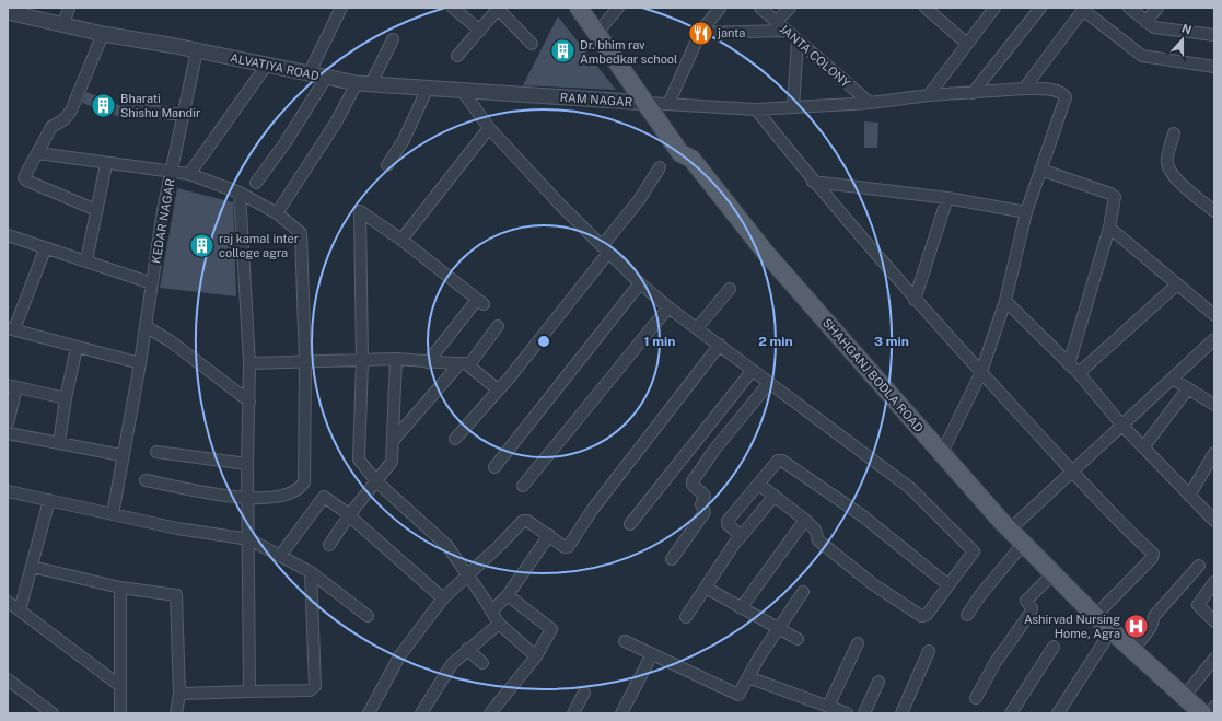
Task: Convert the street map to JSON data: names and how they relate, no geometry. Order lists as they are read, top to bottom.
{
  "streets": {
    "main road": ["SHAHGANJ BODLA ROAD"],
    "street": [
      "JANTA COLONY",
      "ALVATIYA ROAD",
      "RAM NAGAR",
      "KEDAR NAGAR"
    ]
  },
  "crossings": [
    ["ALVATIYA ROAD", "RAM NAGAR"],
    ["ALVATIYA ROAD", "KEDAR NAGAR"],
    ["RAM NAGAR", "SHAHGANJ BODLA ROAD"]
  ],
  "places": {
    "restaurant": ["janta"],
    "building": ["Dr. bhim rav Ambedkar school", "Bharati Shishu Mandir", "raj kamal inter college agra"],
    "hospital": ["Ashirvad Nursing Home, Agra"]
  },
  "north": "top",
  "rings": ["1 min", "2 min", "3 min"]
}
